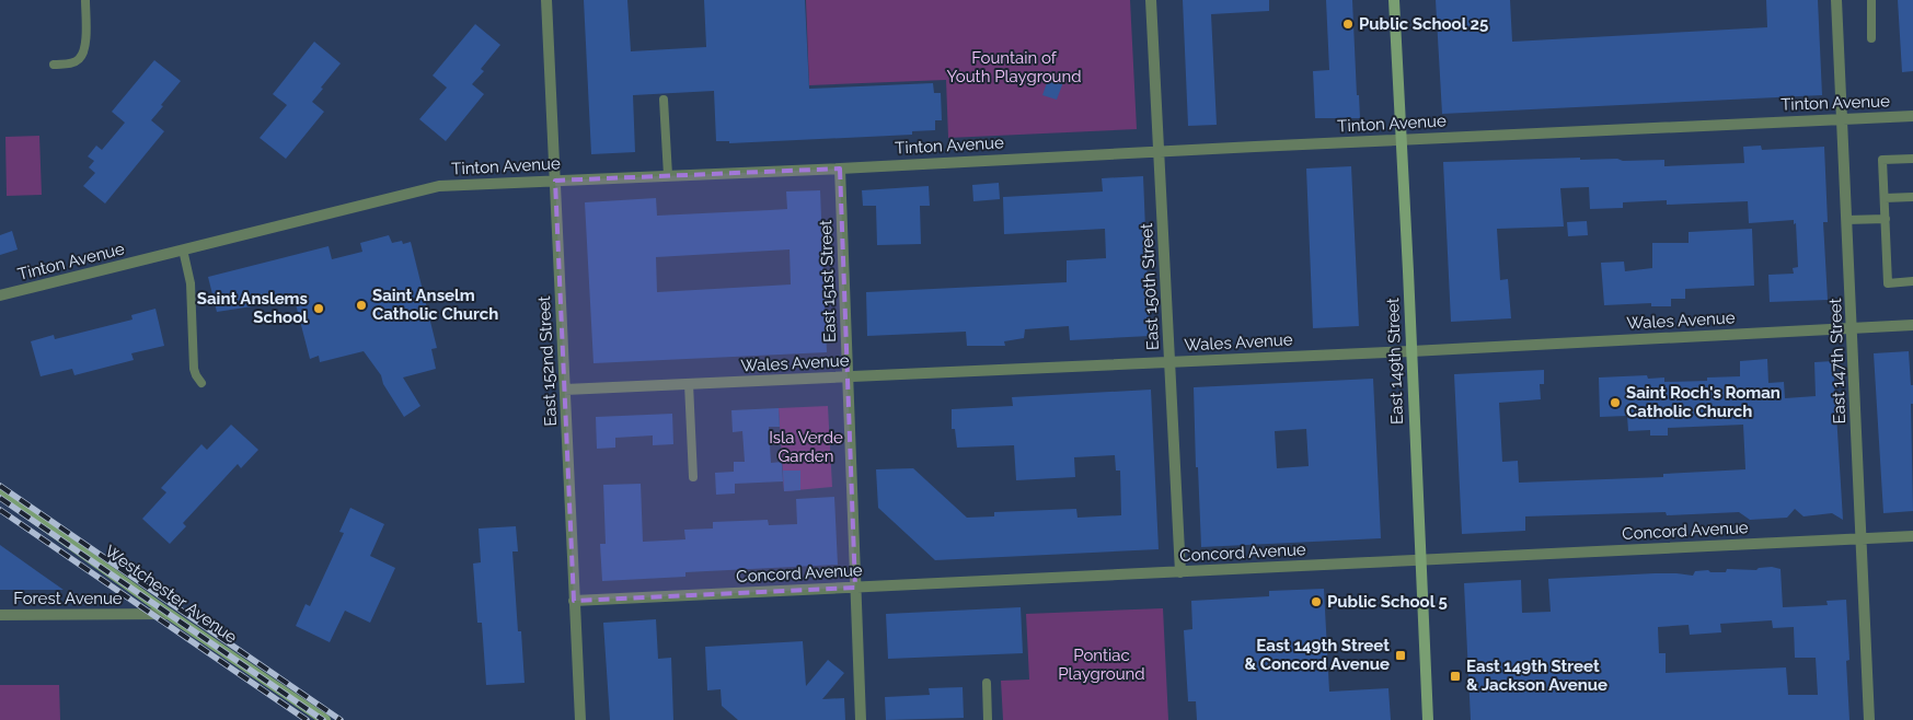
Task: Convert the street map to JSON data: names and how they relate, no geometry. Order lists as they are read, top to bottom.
{
  "streets": {
    "main road": ["East 149th Street", "Westchester Avenue"],
    "street": [
      "Tinton Avenue",
      "East 151st Street",
      "East 150th Street",
      "Wales Avenue",
      "East 152nd Street",
      "East 147th Street",
      "Concord Avenue",
      "Forest Avenue"
    ]
  },
  "crossings": [
    ["Tinton Avenue", "East 151st Street"],
    ["Tinton Avenue", "East 150th Street"],
    ["Tinton Avenue", "East 152nd Street"],
    ["Tinton Avenue", "East 149th Street"],
    ["Tinton Avenue", "East 147th Street"],
    ["East 151st Street", "Wales Avenue"],
    ["East 151st Street", "Concord Avenue"],
    ["East 150th Street", "Wales Avenue"],
    ["East 150th Street", "Concord Avenue"],
    ["Wales Avenue", "East 152nd Street"],
    ["Wales Avenue", "East 149th Street"],
    ["Wales Avenue", "East 147th Street"],
    ["East 152nd Street", "Concord Avenue"],
    ["East 149th Street", "Concord Avenue"],
    ["East 147th Street", "Concord Avenue"],
    ["Westchester Avenue", "Forest Avenue"]
  ],
  "parks": ["Fountain of Youth Playground", "Isla Verde Garden", "Pontiac Playground"],
  "places": {
    "other": [
      "Public School 25",
      "Saint Anselm Catholic Church",
      "Saint Anslems School",
      "Saint Roch's Roman Catholic Church",
      "Public School 5"
    ],
    "transit": ["East 149th Street & Concord Avenue", "East 149th Street & Jackson Avenue"]
  }
}
